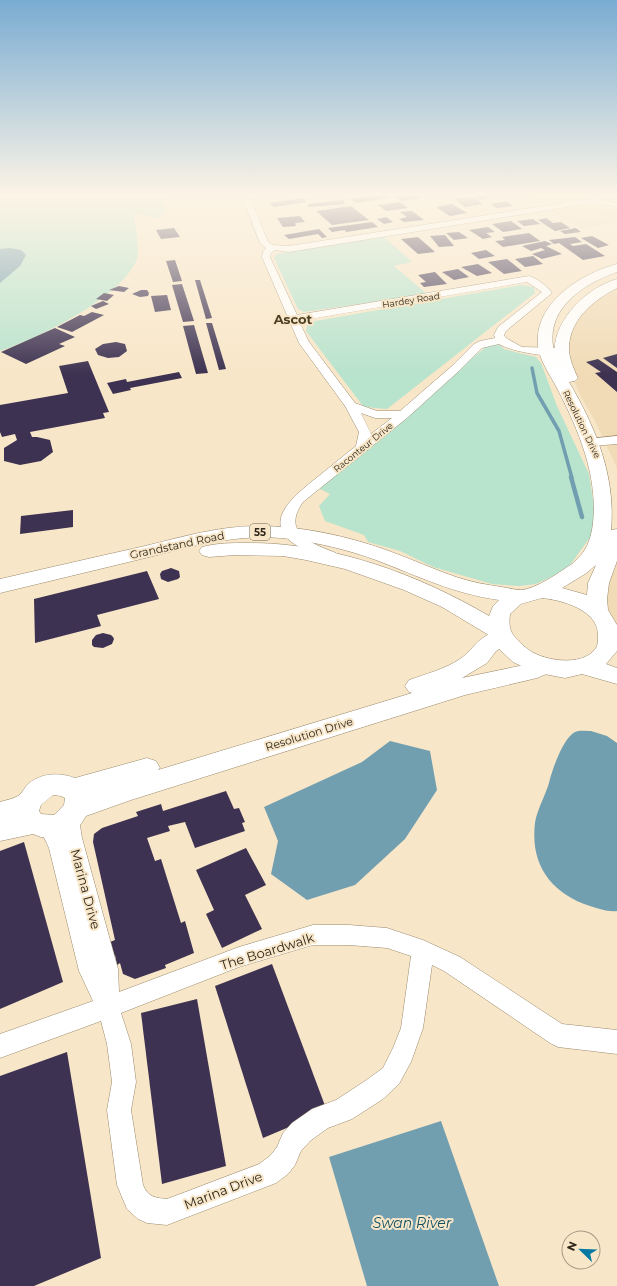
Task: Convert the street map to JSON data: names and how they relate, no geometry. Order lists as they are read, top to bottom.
{
  "streets": {
    "main road": ["Resolution Drive", "55", "Grandstand Road"],
    "street": [
      "Hardey Road",
      "Raconteur Drive",
      "Marina Drive",
      "The Boardwalk"
    ]
  },
  "crossings": [
    ["Hardey Road", "Raconteur Drive"],
    ["Resolution Drive", "55"],
    ["Resolution Drive", "Grandstand Road"],
    ["Resolution Drive", "Marina Drive"],
    ["Raconteur Drive", "Grandstand Road"],
    ["55", "Grandstand Road"],
    ["Marina Drive", "The Boardwalk"]
  ],
  "districts": ["Ascot"],
  "water": ["Swan River"],
  "north": "top left"
}
